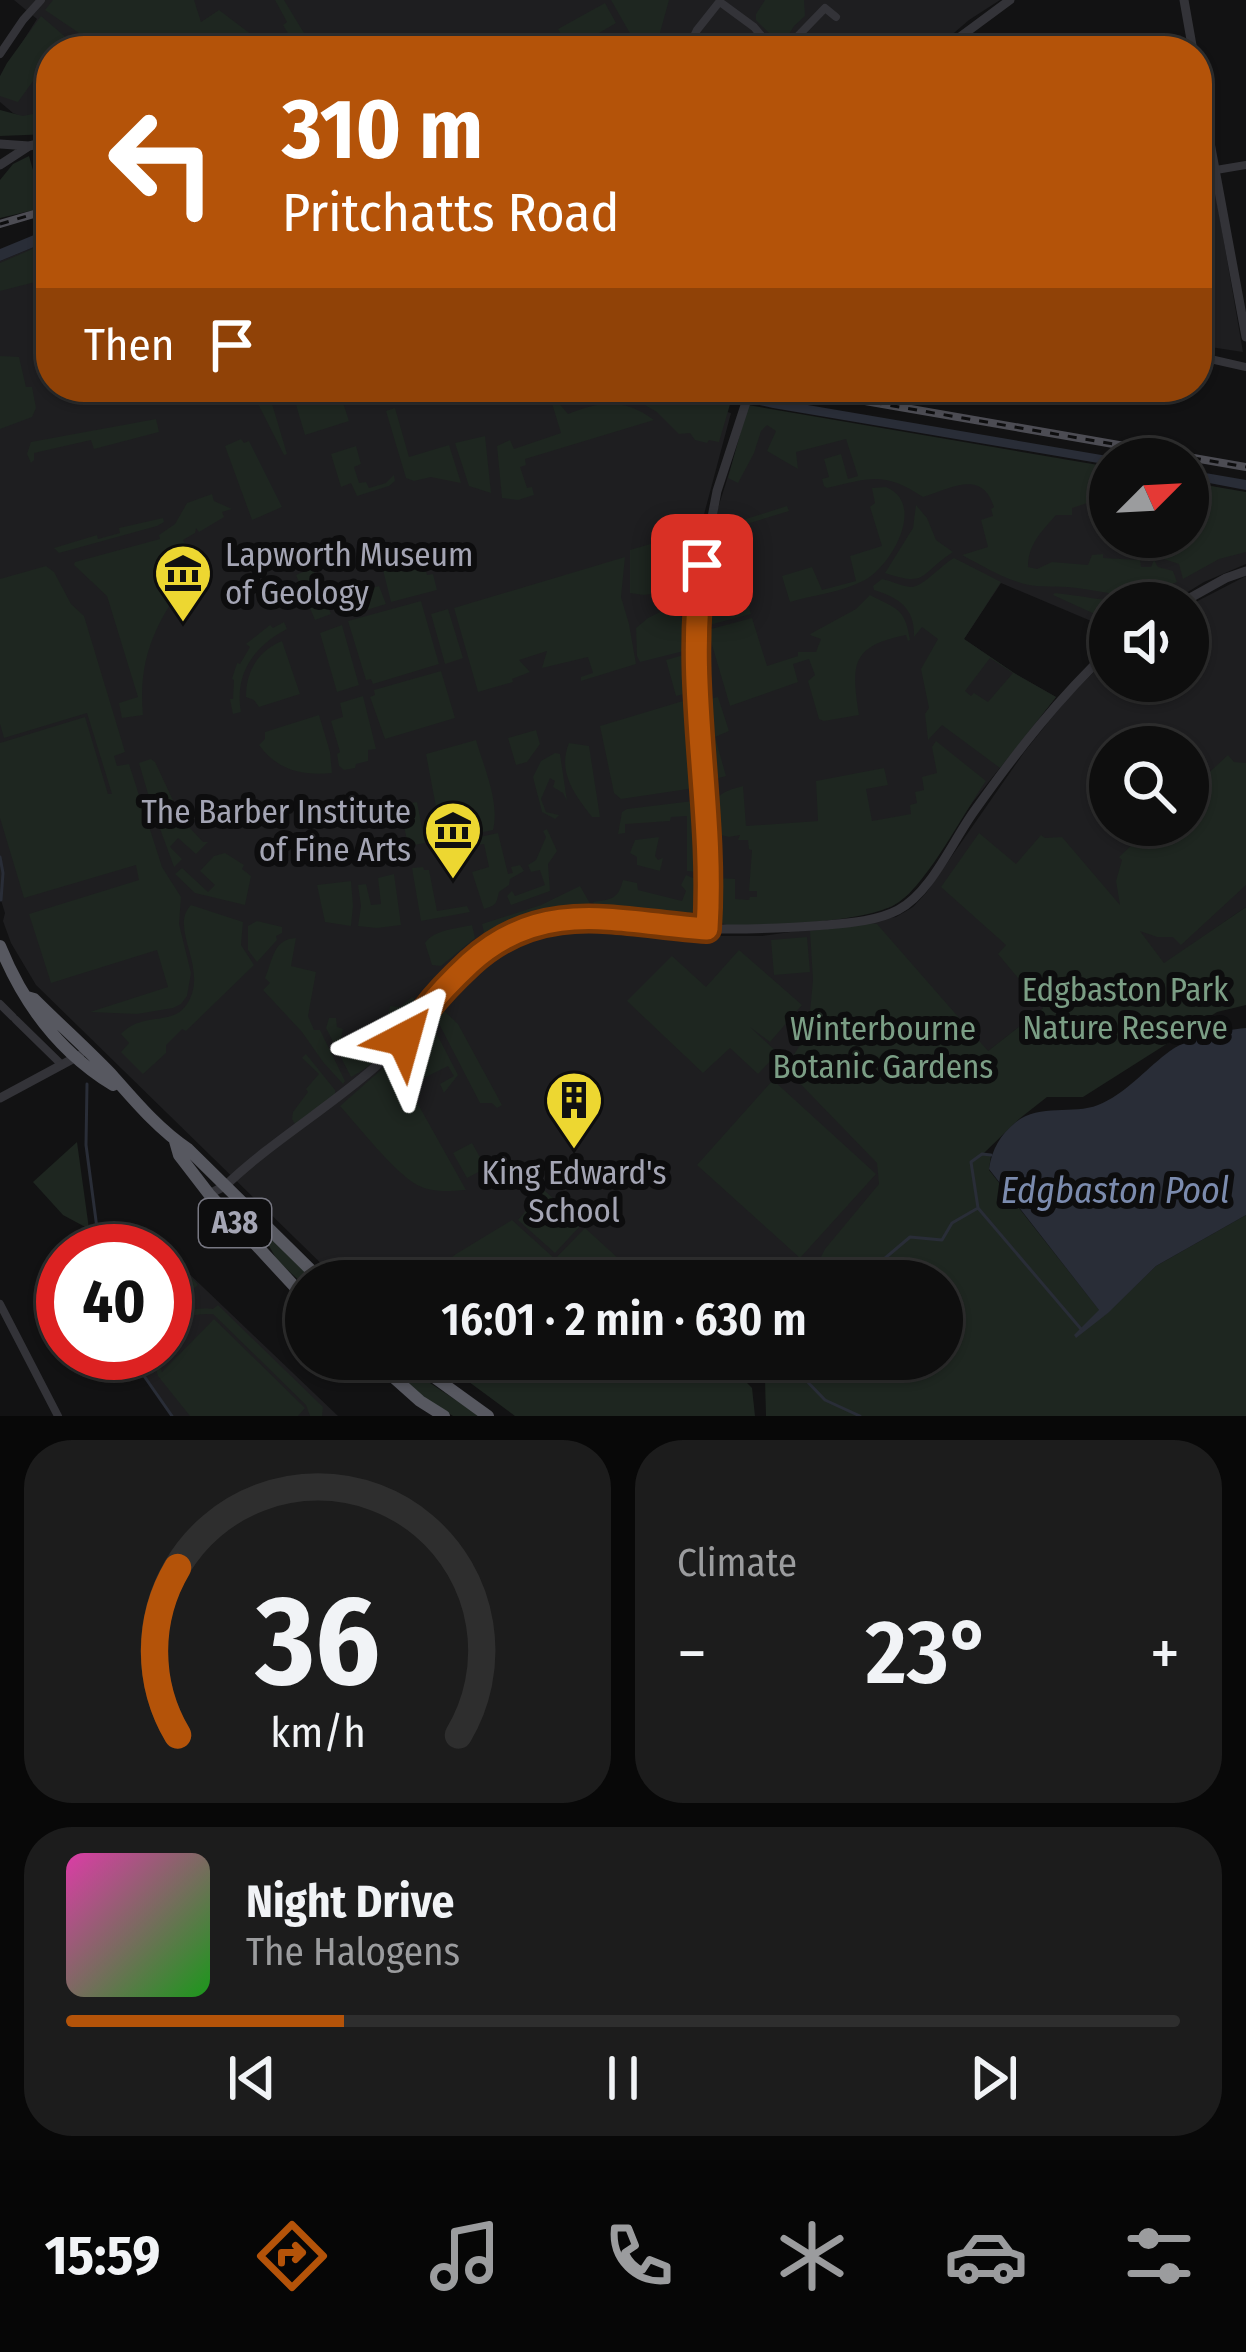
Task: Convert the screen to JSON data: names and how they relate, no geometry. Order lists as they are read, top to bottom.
{
  "streets": {
    "highway": ["A38"]
  },
  "water": ["Edgbaston Pool"],
  "parks": ["Edgbaston Park Nature Reserve", "Winterbourne Botanic Gardens"],
  "places": {
    "museum": ["Lapworth Museum of Geology", "The Barber Institute of Fine Arts"],
    "building": ["King Edward's School"]
  },
  "north": "top right",
  "page": {
    "turn": ["310 m", "Pritchatts Road"],
    "then": "Then",
    "limit": "40",
    "trip": "16:01 · 2 min · 630 m",
    "tile": "Climate",
    "heat": ["−", "23°", "+"],
    "song": ["Night Drive", "The Halogens"],
    "tabs": "15:59",
    "gauge": ["36", "km/h"]
  }
}
